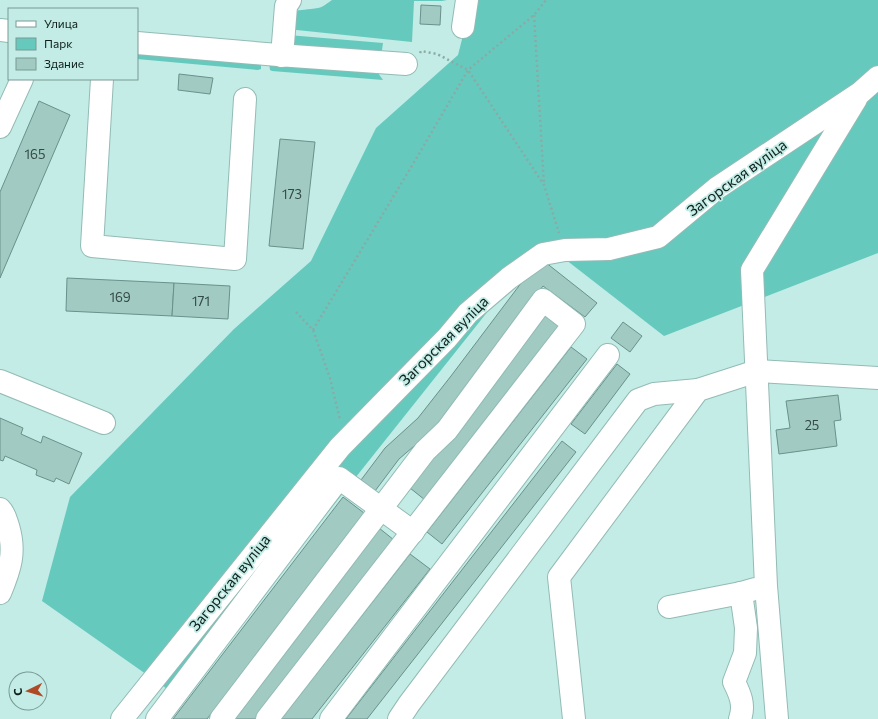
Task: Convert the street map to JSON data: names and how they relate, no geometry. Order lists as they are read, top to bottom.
{
  "streets": {
    "street": ["Загорская вуліца"]
  },
  "house_numbers": [
    "165",
    "173",
    "169",
    "171",
    "25"
  ],
  "legend": ["Улица", "Парк", "Здание"],
  "north": "left"
}
